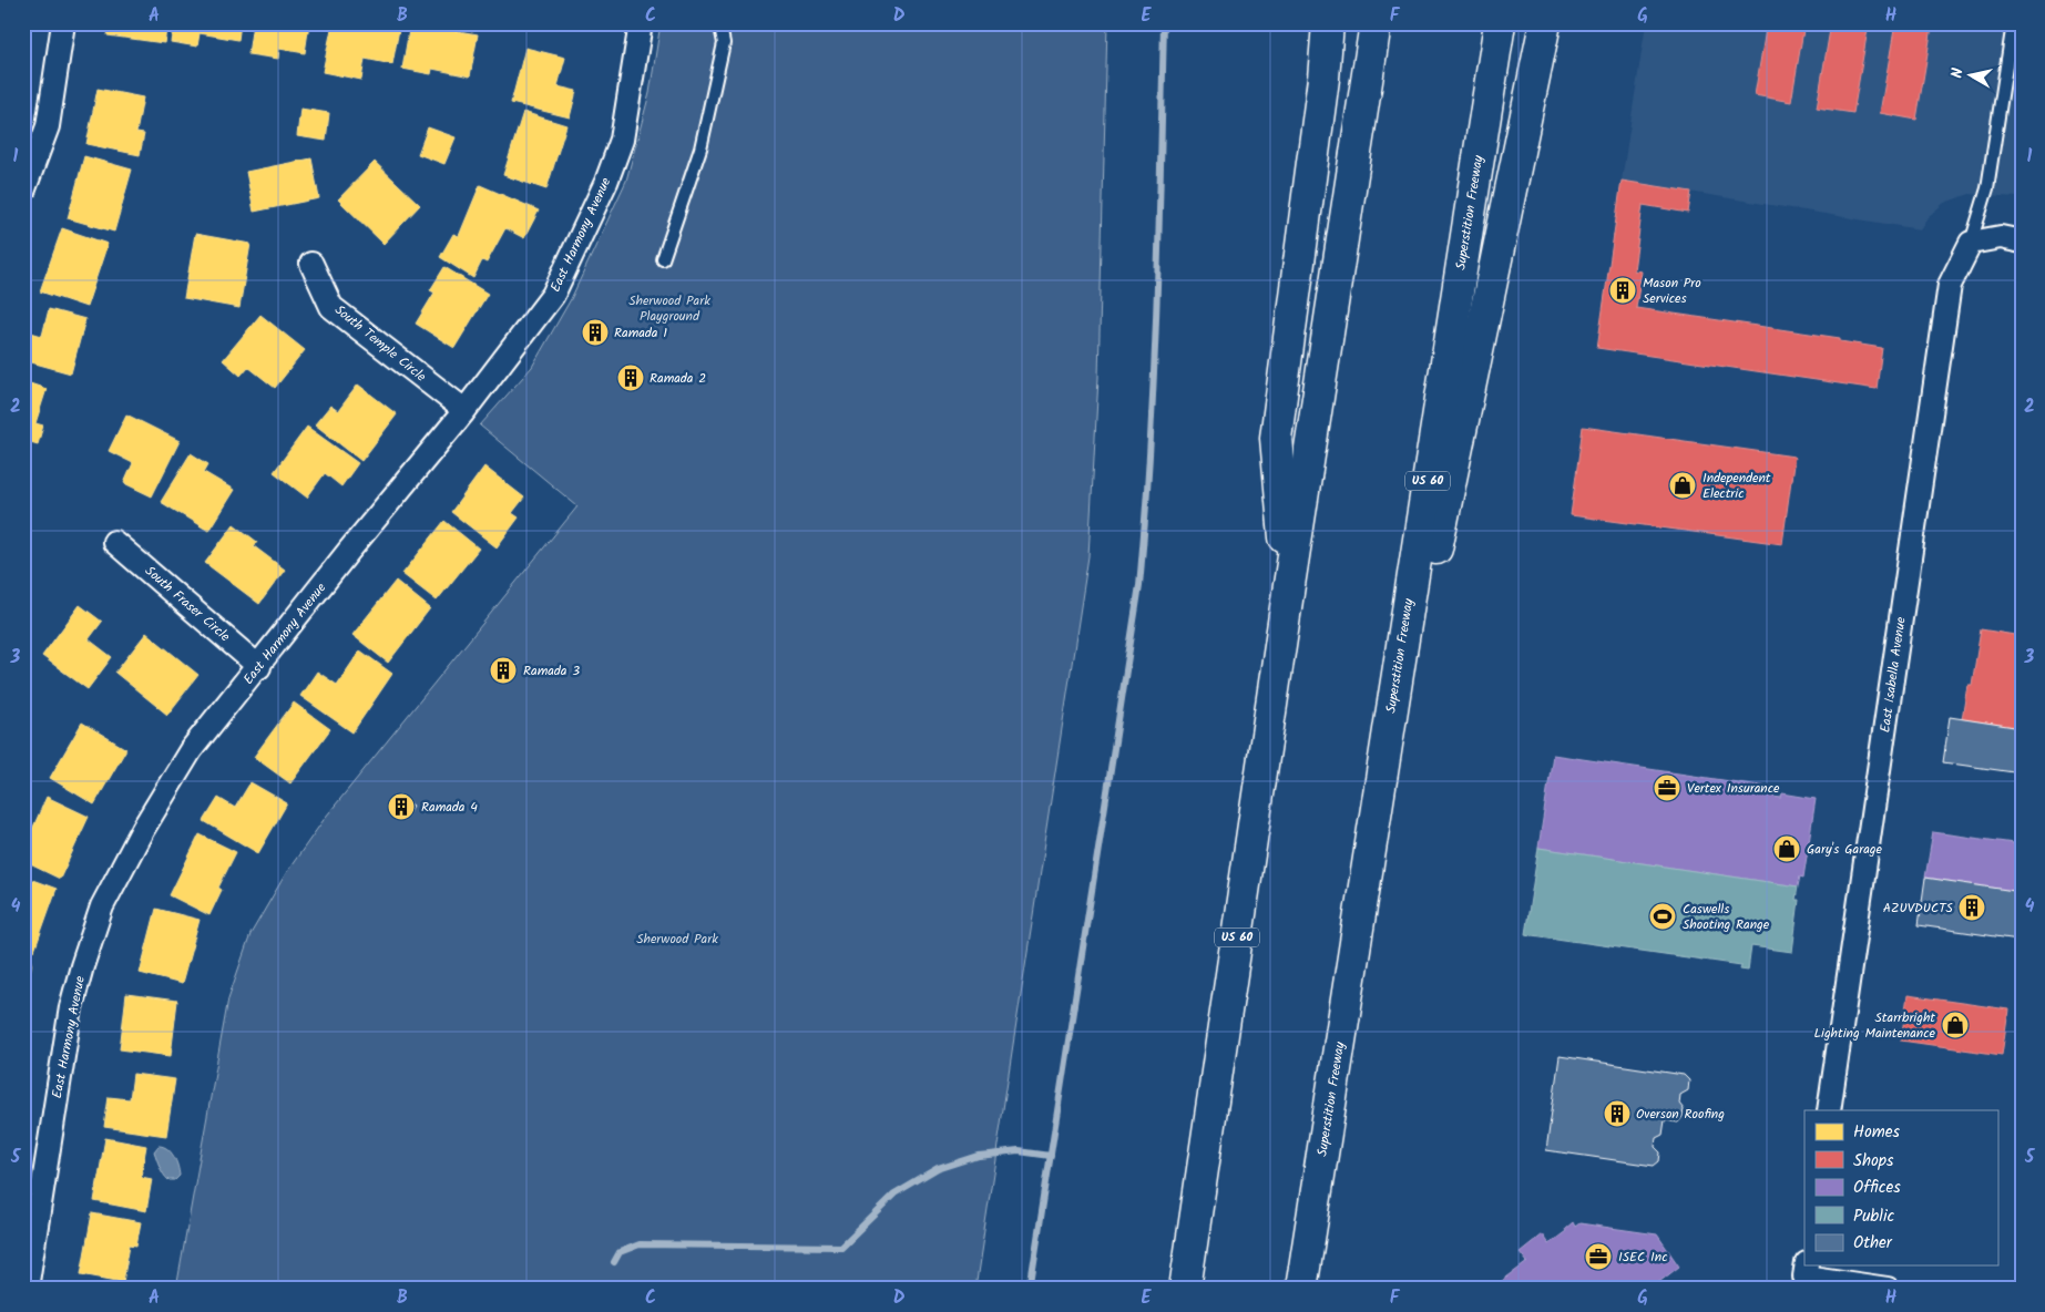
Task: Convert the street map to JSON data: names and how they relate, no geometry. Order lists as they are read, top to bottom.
{
  "streets": {
    "highway": ["Superstition Freeway", "US 60"],
    "street": [
      "East Harmony Avenue",
      "South Temple Circle",
      "South Fraser Circle",
      "East Isabella Avenue"
    ]
  },
  "crossings": [
    ["East Harmony Avenue", "South Temple Circle"],
    ["East Harmony Avenue", "South Fraser Circle"]
  ],
  "parks": ["Sherwood Park Playground", "Sherwood Park"],
  "places": {
    "building": [
      "Mason Pro Services",
      "Ramada 1",
      "Ramada 2",
      "Ramada 3",
      "Ramada 4",
      "AZUVDUCTS",
      "Overson Roofing"
    ],
    "shop": ["Independent Electric", "Gary's Garage", "Starrbright Lighting Maintenance"],
    "office": ["Vertex Insurance", "ISEC Inc"],
    "sports": ["Caswells Shooting Range"]
  },
  "legend": [
    "Homes",
    "Shops",
    "Offices",
    "Public",
    "Other"
  ],
  "north": "left",
  "grid": {
    "columns": [
      "A",
      "B",
      "C",
      "D",
      "E",
      "F",
      "G",
      "H"
    ],
    "rows": [
      "1",
      "2",
      "3",
      "4",
      "5"
    ]
  }
}
